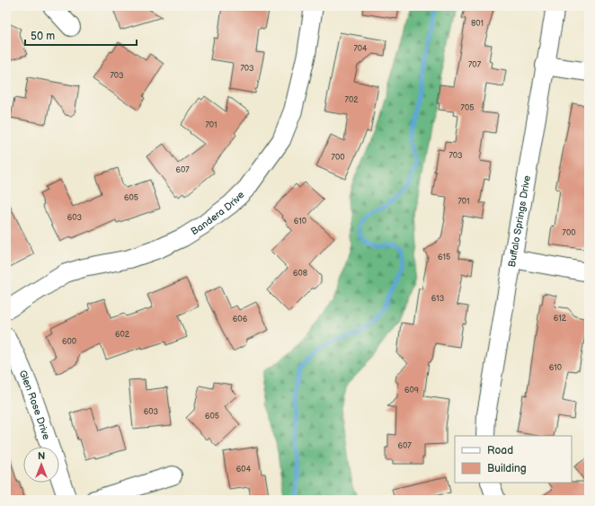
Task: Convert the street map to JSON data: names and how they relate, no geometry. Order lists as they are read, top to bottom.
{
  "streets": {
    "street": ["Bandera Drive", "Buffalo Springs Drive", "Glen Rose Drive"]
  },
  "house_numbers": [
    "801",
    "704",
    "707",
    "703",
    "703",
    "702",
    "705",
    "701",
    "703",
    "700",
    "607",
    "605",
    "701",
    "603",
    "610",
    "700",
    "615",
    "608",
    "613",
    "612",
    "606",
    "602",
    "600",
    "610",
    "609",
    "603",
    "605",
    "607",
    "604"
  ],
  "legend": ["Road", "Building"],
  "scale_bar": "50 m",
  "north": "top"
}
